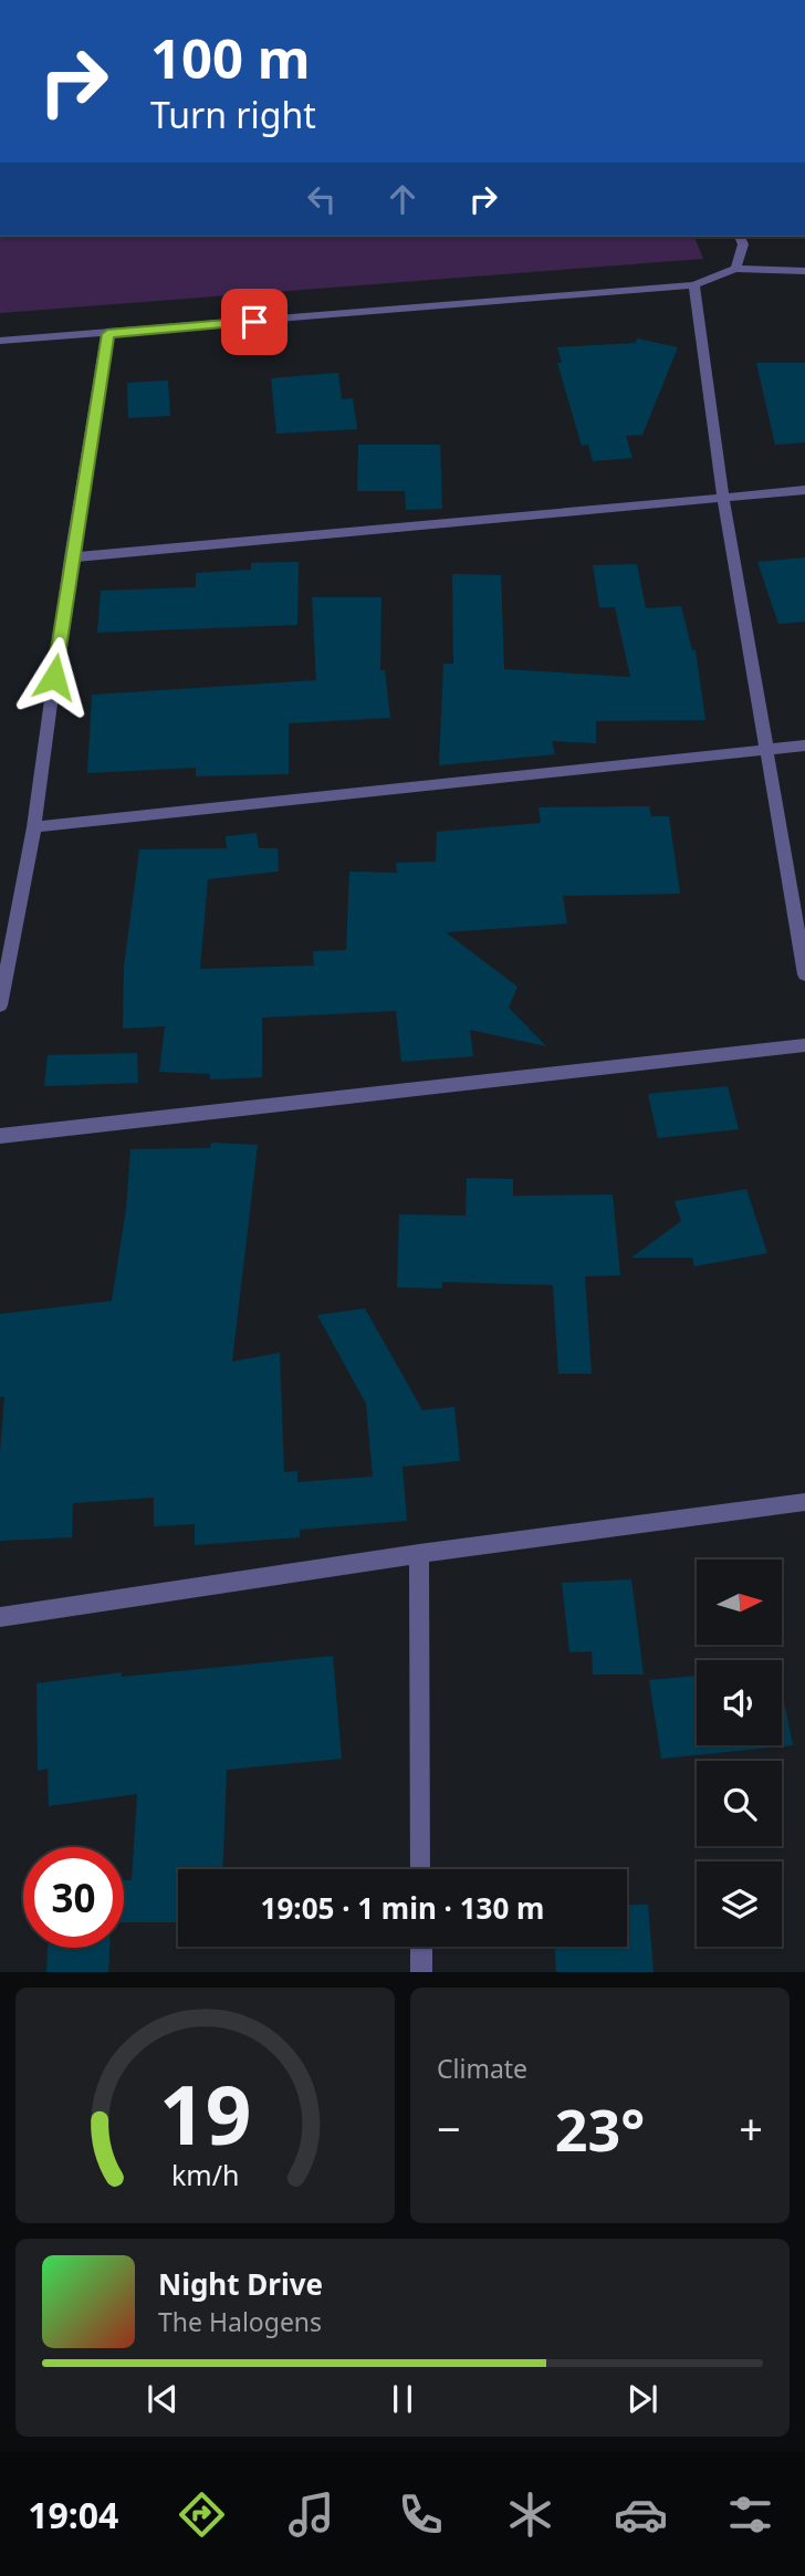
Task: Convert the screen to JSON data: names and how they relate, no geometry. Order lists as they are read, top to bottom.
{
  "north": "right",
  "page": {
    "turn": ["100 m", "Turn right"],
    "limit": "30",
    "trip": "19:05 · 1 min · 130 m",
    "tile": "Climate",
    "heat": ["−", "23°", "+"],
    "song": ["Night Drive", "The Halogens"],
    "tabs": "19:04",
    "gauge": ["19", "km/h"]
  }
}
